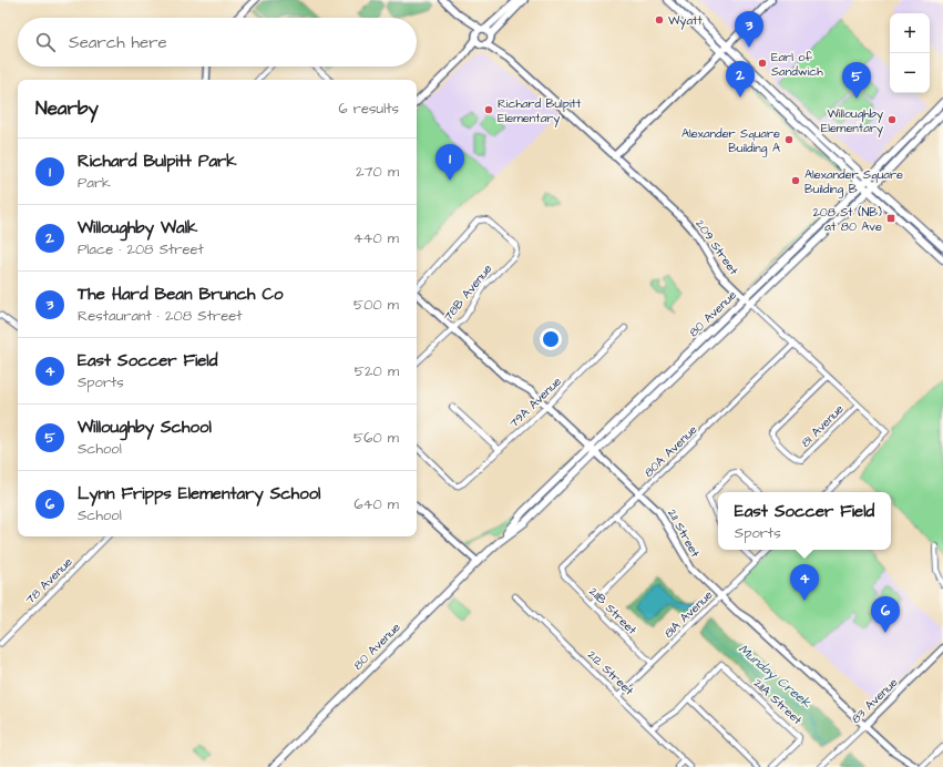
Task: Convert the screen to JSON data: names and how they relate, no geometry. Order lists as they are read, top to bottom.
{
  "streets": {
    "main road": ["80 Avenue"],
    "street": [
      "209 Street",
      "78B Avenue",
      "79A Avenue",
      "81 Avenue",
      "80A Avenue",
      "211 Street",
      "78 Avenue",
      "211B Street",
      "81A Avenue",
      "212 Street",
      "83 Avenue",
      "211A Street"
    ]
  },
  "crossings": [
    ["209 Street", "80 Avenue"],
    ["209 Street", "81 Avenue"],
    ["209 Street", "80A Avenue"],
    ["78B Avenue", "211 Street"],
    ["80 Avenue", "211 Street"],
    ["79A Avenue", "211 Street"],
    ["80A Avenue", "211 Street"],
    ["80A Avenue", "211B Street"],
    ["211 Street", "81A Avenue"],
    ["211 Street", "83 Avenue"],
    ["211B Street", "81A Avenue"],
    ["81A Avenue", "212 Street"]
  ],
  "water": ["Munday Creek"],
  "places": {
    "other": [
      "Wyatt",
      "Earl of Sandwich",
      "Richard Bulpitt Elementary",
      "Willoughby Elementary",
      "Alexander Square Building A",
      "Alexander Square Building B"
    ],
    "transit": ["208 St (NB) at 80 Ave"]
  },
  "page": {
    "pins": [
      "3",
      "2",
      "5",
      "1",
      "4",
      "6"
    ],
    "map_buttons": ["+", "−"],
    "search": "Search here",
    "heading": ["Nearby", "6 results"],
    "list": [
      {
        "mark": "1",
        "name": "Richard Bulpitt Park",
        "note": "Park",
        "value": "270 m"
      },
      {
        "mark": "2",
        "name": "Willoughby Walk",
        "note": "Place · 208 Street",
        "value": "440 m"
      },
      {
        "mark": "3",
        "name": "The Hard Bean Brunch Co",
        "note": "Restaurant · 208 Street",
        "value": "500 m"
      },
      {
        "mark": "4",
        "name": "East Soccer Field",
        "note": "Sports",
        "value": "520 m"
      },
      {
        "mark": "5",
        "name": "Willoughby School",
        "note": "School",
        "value": "560 m"
      },
      {
        "mark": "6",
        "name": "Lynn Fripps Elementary School",
        "note": "School",
        "value": "640 m"
      }
    ],
    "popup": ["East Soccer Field", "Sports"]
  }
}
